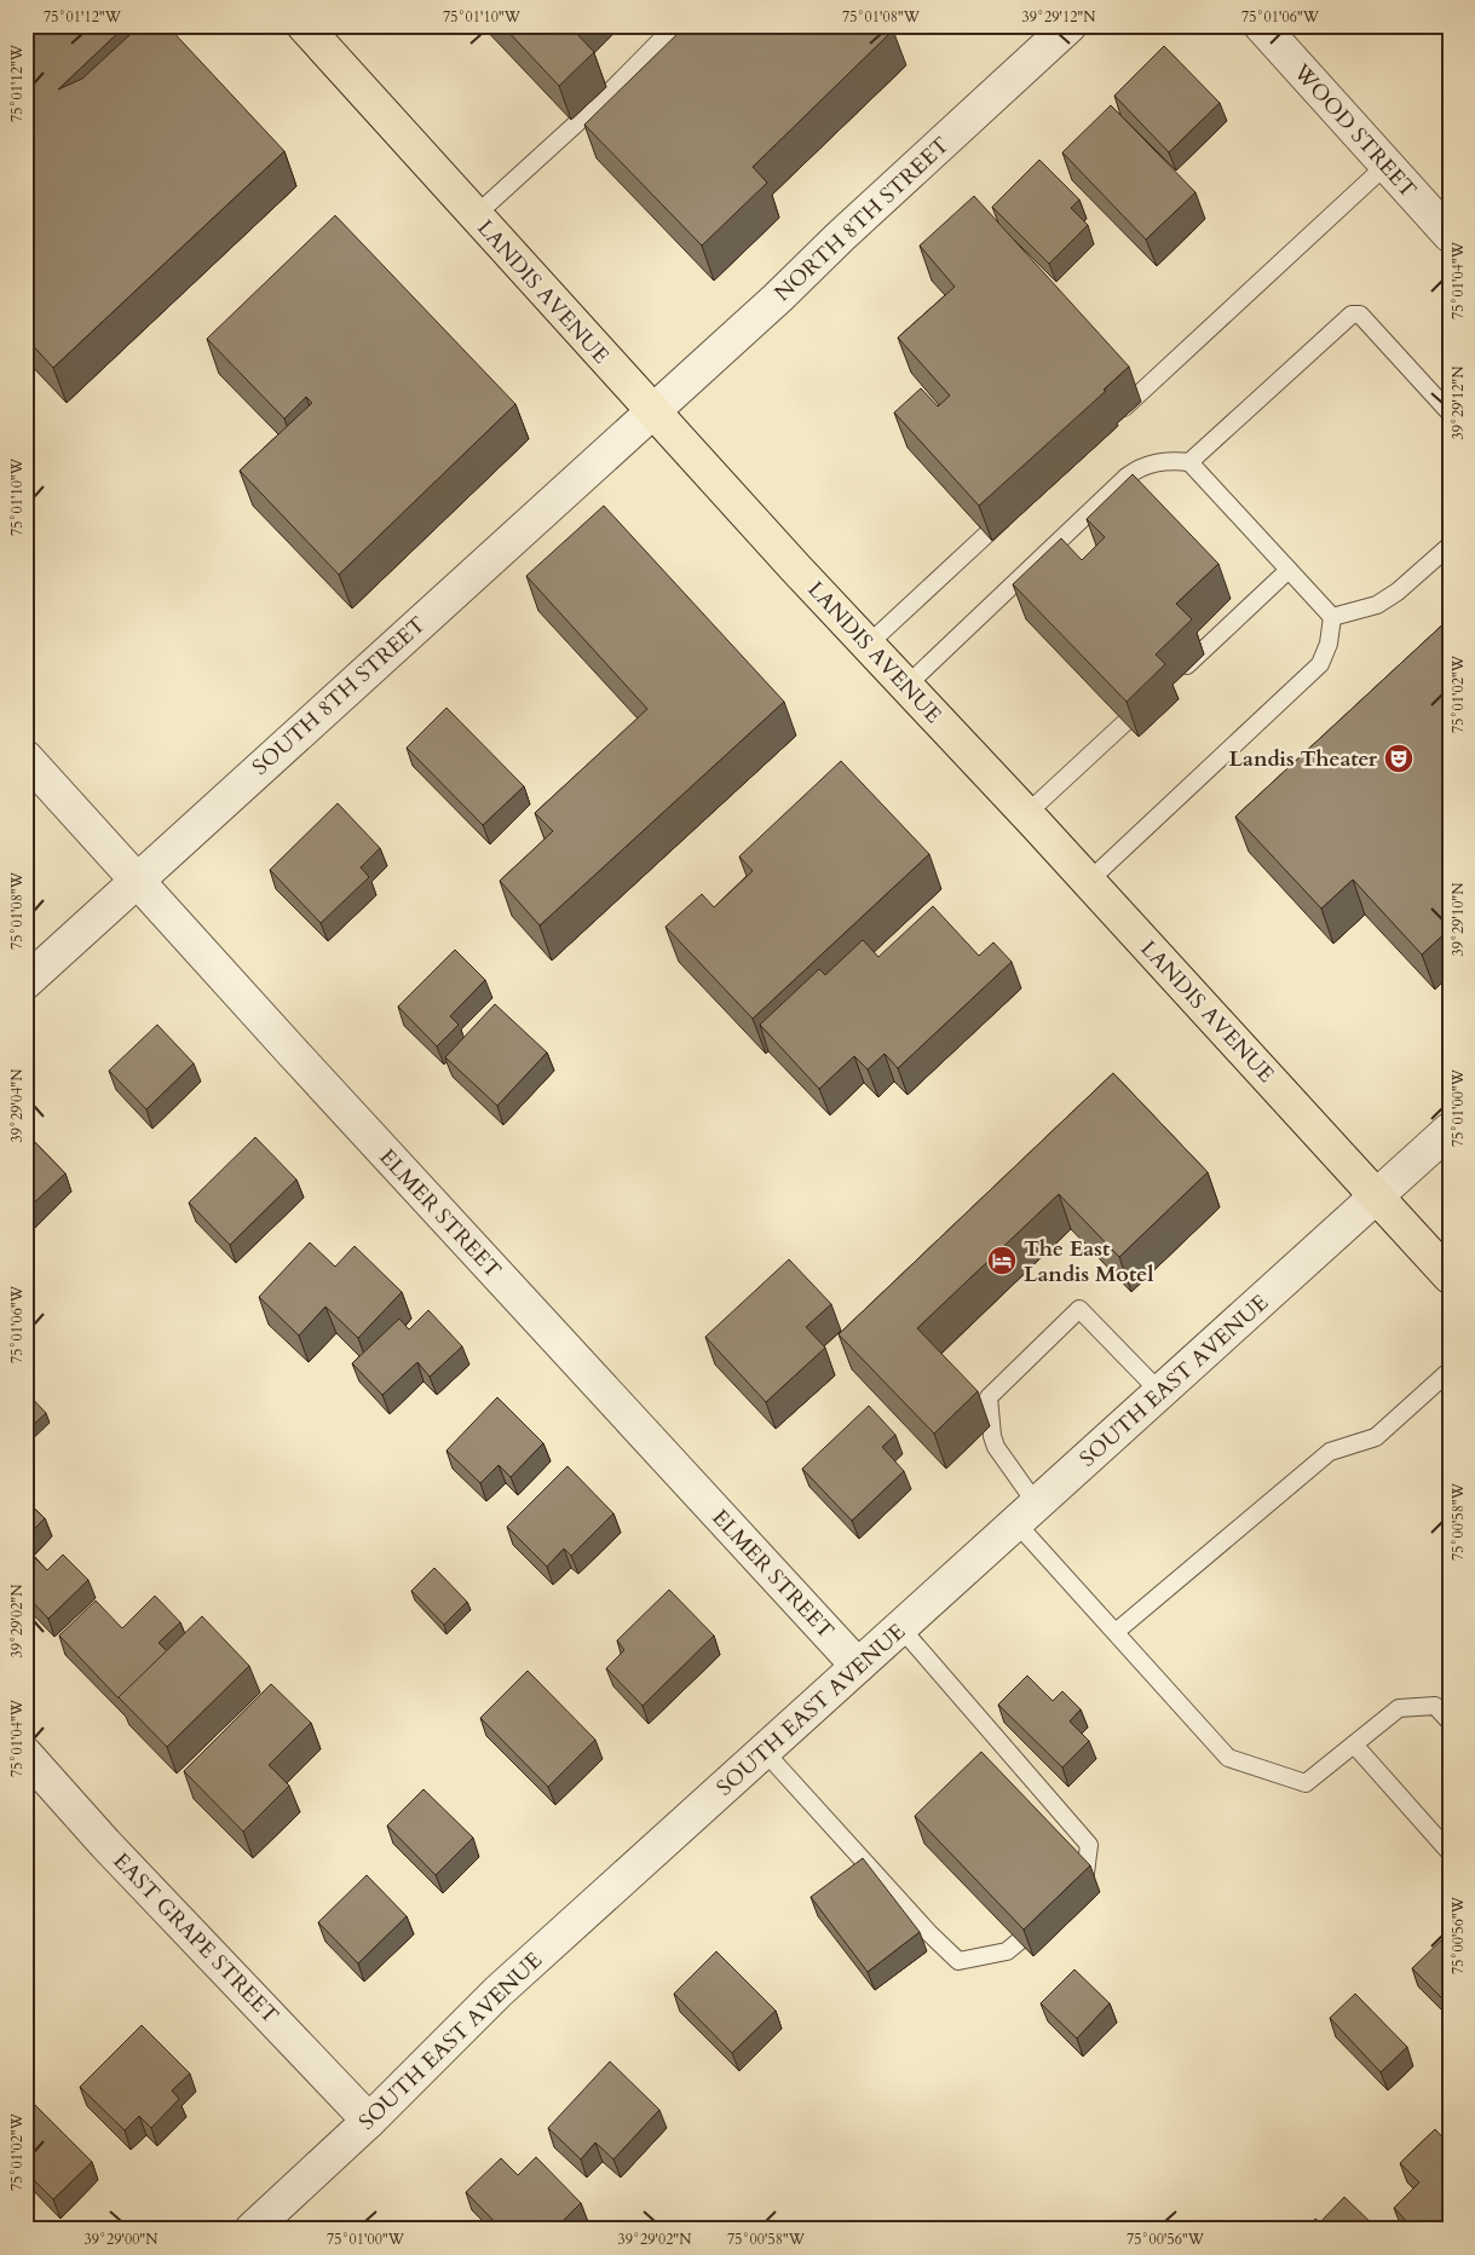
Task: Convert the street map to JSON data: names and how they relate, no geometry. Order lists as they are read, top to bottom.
{
  "streets": {
    "main road": ["LANDIS AVENUE"],
    "street": [
      "WOOD STREET",
      "NORTH 8TH STREET",
      "SOUTH 8TH STREET",
      "ELMER STREET",
      "SOUTH EAST AVENUE",
      "EAST GRAPE STREET"
    ]
  },
  "crossings": [
    ["NORTH 8TH STREET", "LANDIS AVENUE"],
    ["NORTH 8TH STREET", "SOUTH 8TH STREET"],
    ["LANDIS AVENUE", "SOUTH 8TH STREET"],
    ["LANDIS AVENUE", "SOUTH EAST AVENUE"],
    ["SOUTH 8TH STREET", "ELMER STREET"],
    ["ELMER STREET", "SOUTH EAST AVENUE"],
    ["SOUTH EAST AVENUE", "EAST GRAPE STREET"]
  ],
  "places": {
    "theatre": ["Landis Theater"],
    "hotel": ["The East Landis Motel"]
  },
  "coordinates": [
    "75°01'12\"W",
    "75°01'10\"W",
    "75°01'08\"W",
    "39°29'12\"N",
    "75°01'06\"W",
    "75°01'04\"W",
    "75°01'02\"W",
    "39°29'10\"N",
    "39°29'04\"N",
    "75°01'00\"W",
    "75°00'58\"W",
    "39°29'02\"N",
    "75°00'56\"W",
    "39°29'00\"N"
  ]
}
